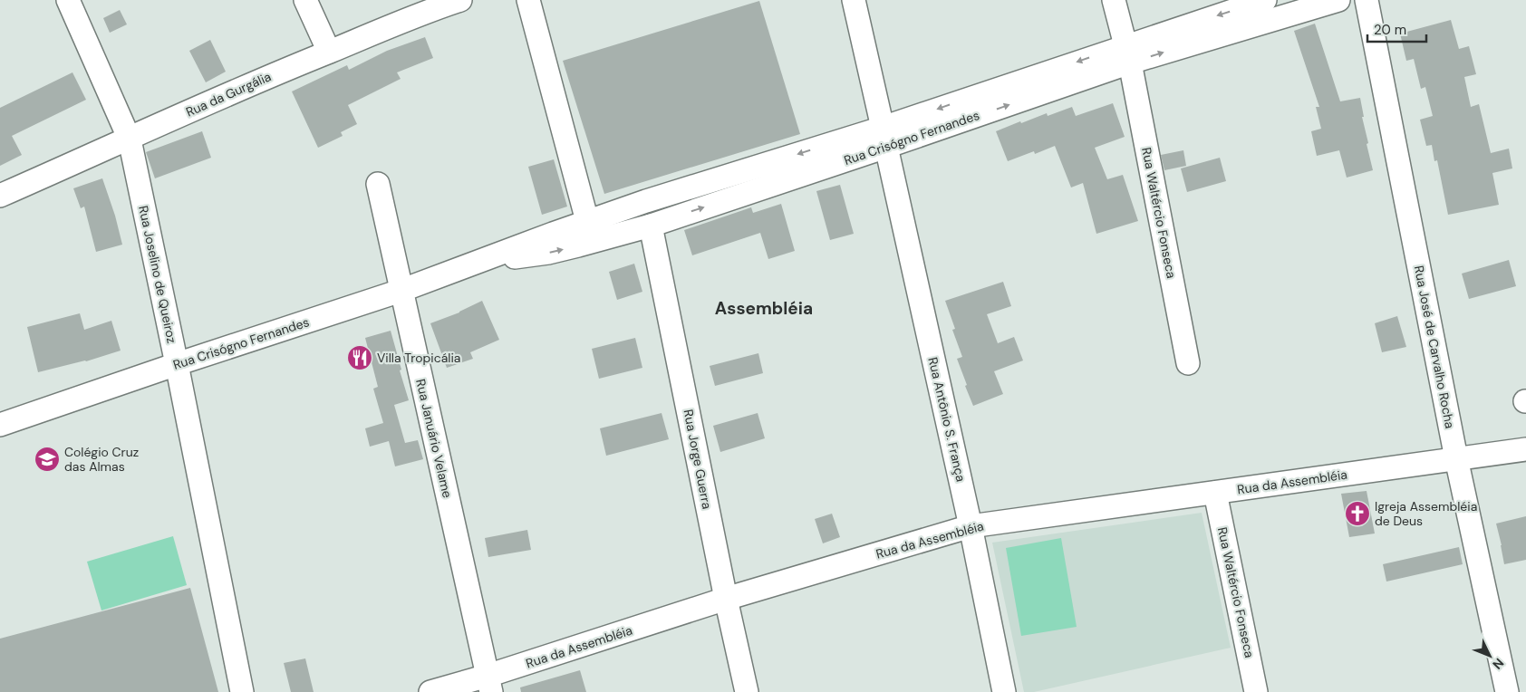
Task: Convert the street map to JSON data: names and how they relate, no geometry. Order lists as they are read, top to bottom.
{
  "streets": {
    "street": [
      "Rua da Gurgália",
      "Rua Crisógno Fernandes",
      "Rua Waltércio Fonseca",
      "Rua Joselino de Queiroz",
      "Rua José de Carvalho Rocha",
      "Rua Antônio S. França",
      "Rua Januário Velame",
      "Rua Jorge Guerra",
      "Rua da Assembléia"
    ]
  },
  "crossings": [
    ["Rua da Gurgália", "Rua Joselino de Queiroz"],
    ["Rua Crisógno Fernandes", "Rua Waltércio Fonseca"],
    ["Rua Crisógno Fernandes", "Rua Joselino de Queiroz"],
    ["Rua Crisógno Fernandes", "Rua Antônio S. França"],
    ["Rua Crisógno Fernandes", "Rua Januário Velame"],
    ["Rua Crisógno Fernandes", "Rua Jorge Guerra"],
    ["Rua Waltércio Fonseca", "Rua da Assembléia"],
    ["Rua José de Carvalho Rocha", "Rua da Assembléia"],
    ["Rua Antônio S. França", "Rua da Assembléia"],
    ["Rua Januário Velame", "Rua da Assembléia"],
    ["Rua Jorge Guerra", "Rua da Assembléia"]
  ],
  "districts": ["Assembléia"],
  "places": {
    "restaurant": ["Villa Tropicália"],
    "school or university": ["Colégio Cruz das Almas"],
    "church": ["Igreja Assembléia de Deus"]
  },
  "scale_bar": "20 m",
  "north": "bottom right"
}
